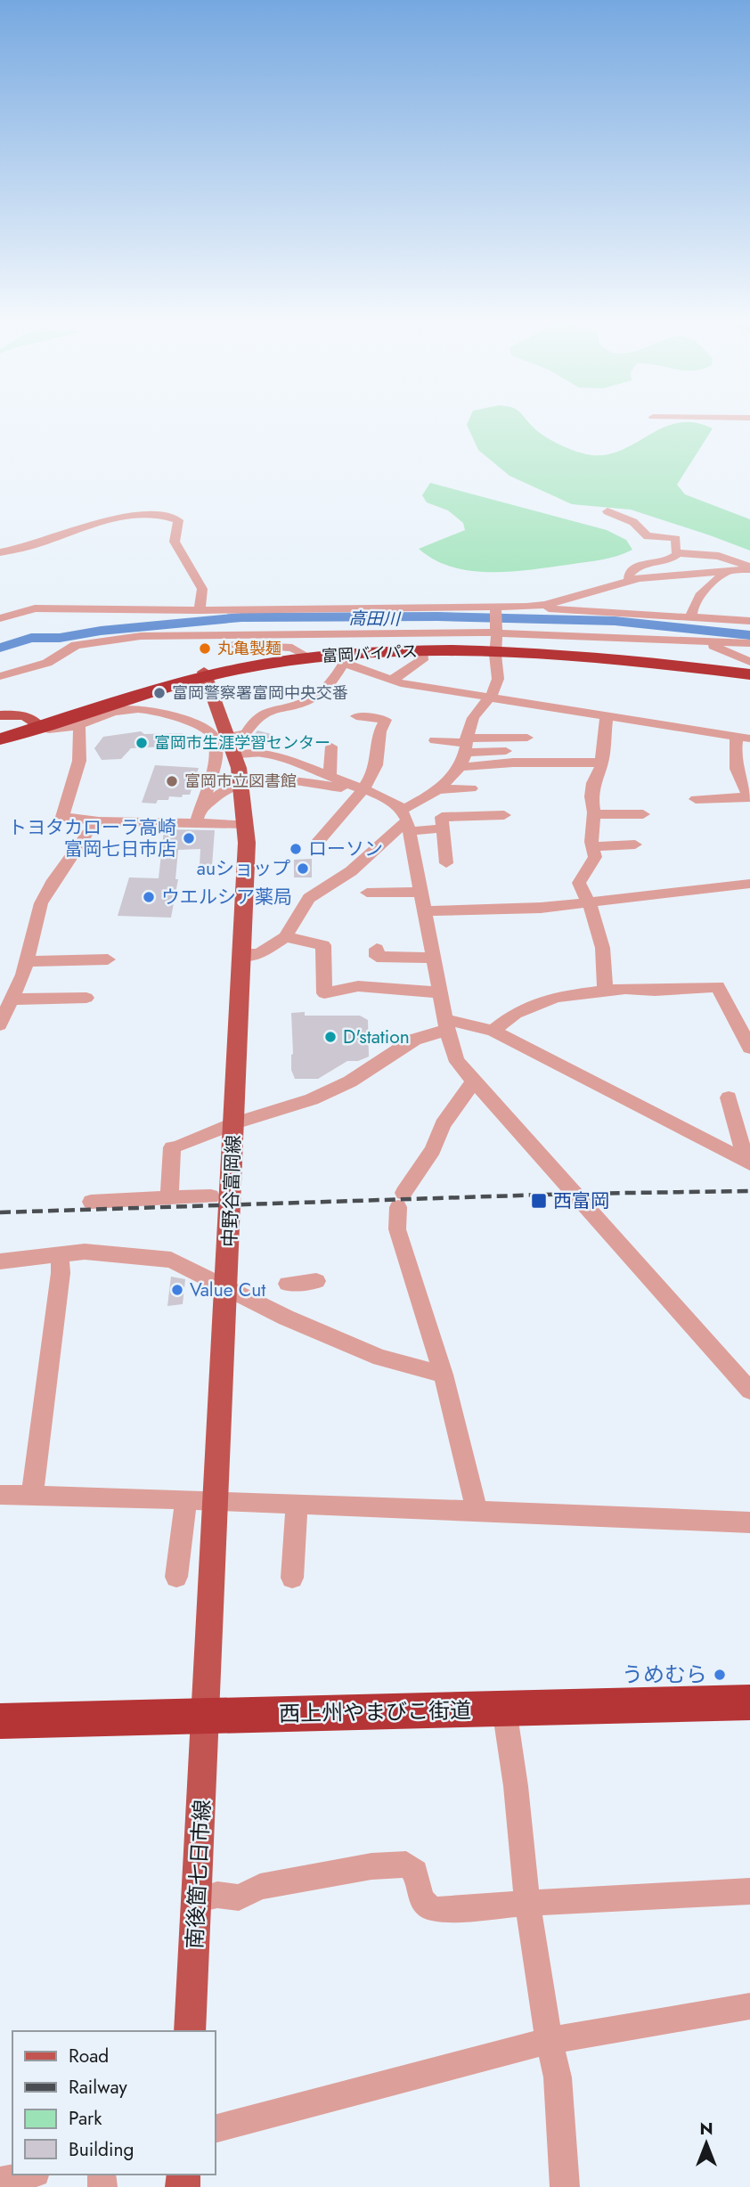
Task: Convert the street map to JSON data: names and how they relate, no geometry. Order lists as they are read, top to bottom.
{
  "streets": {
    "highway": ["富岡バイパス", "西上州やまびこ街道"],
    "main road": ["中野谷富岡線", "南後箇七日市線"]
  },
  "crossings": [
    ["富岡バイパス", "中野谷富岡線"],
    ["中野谷富岡線", "西上州やまびこ街道"],
    ["中野谷富岡線", "南後箇七日市線"],
    ["西上州やまびこ街道", "南後箇七日市線"]
  ],
  "water": ["高田川"],
  "places": {
    "other": [
      "丸亀製麺",
      "富岡警察署富岡中央交番",
      "富岡市生涯学習センター",
      "富岡市立図書館",
      "トヨタカローラ高崎 富岡七日市店",
      "ローソン",
      "auショップ",
      "ウエルシア薬局",
      "D'station",
      "Value Cut",
      "うめむら"
    ],
    "transit": ["西富岡"]
  },
  "legend": [
    "Road",
    "Railway",
    "Park",
    "Building"
  ],
  "north": "top"
}
